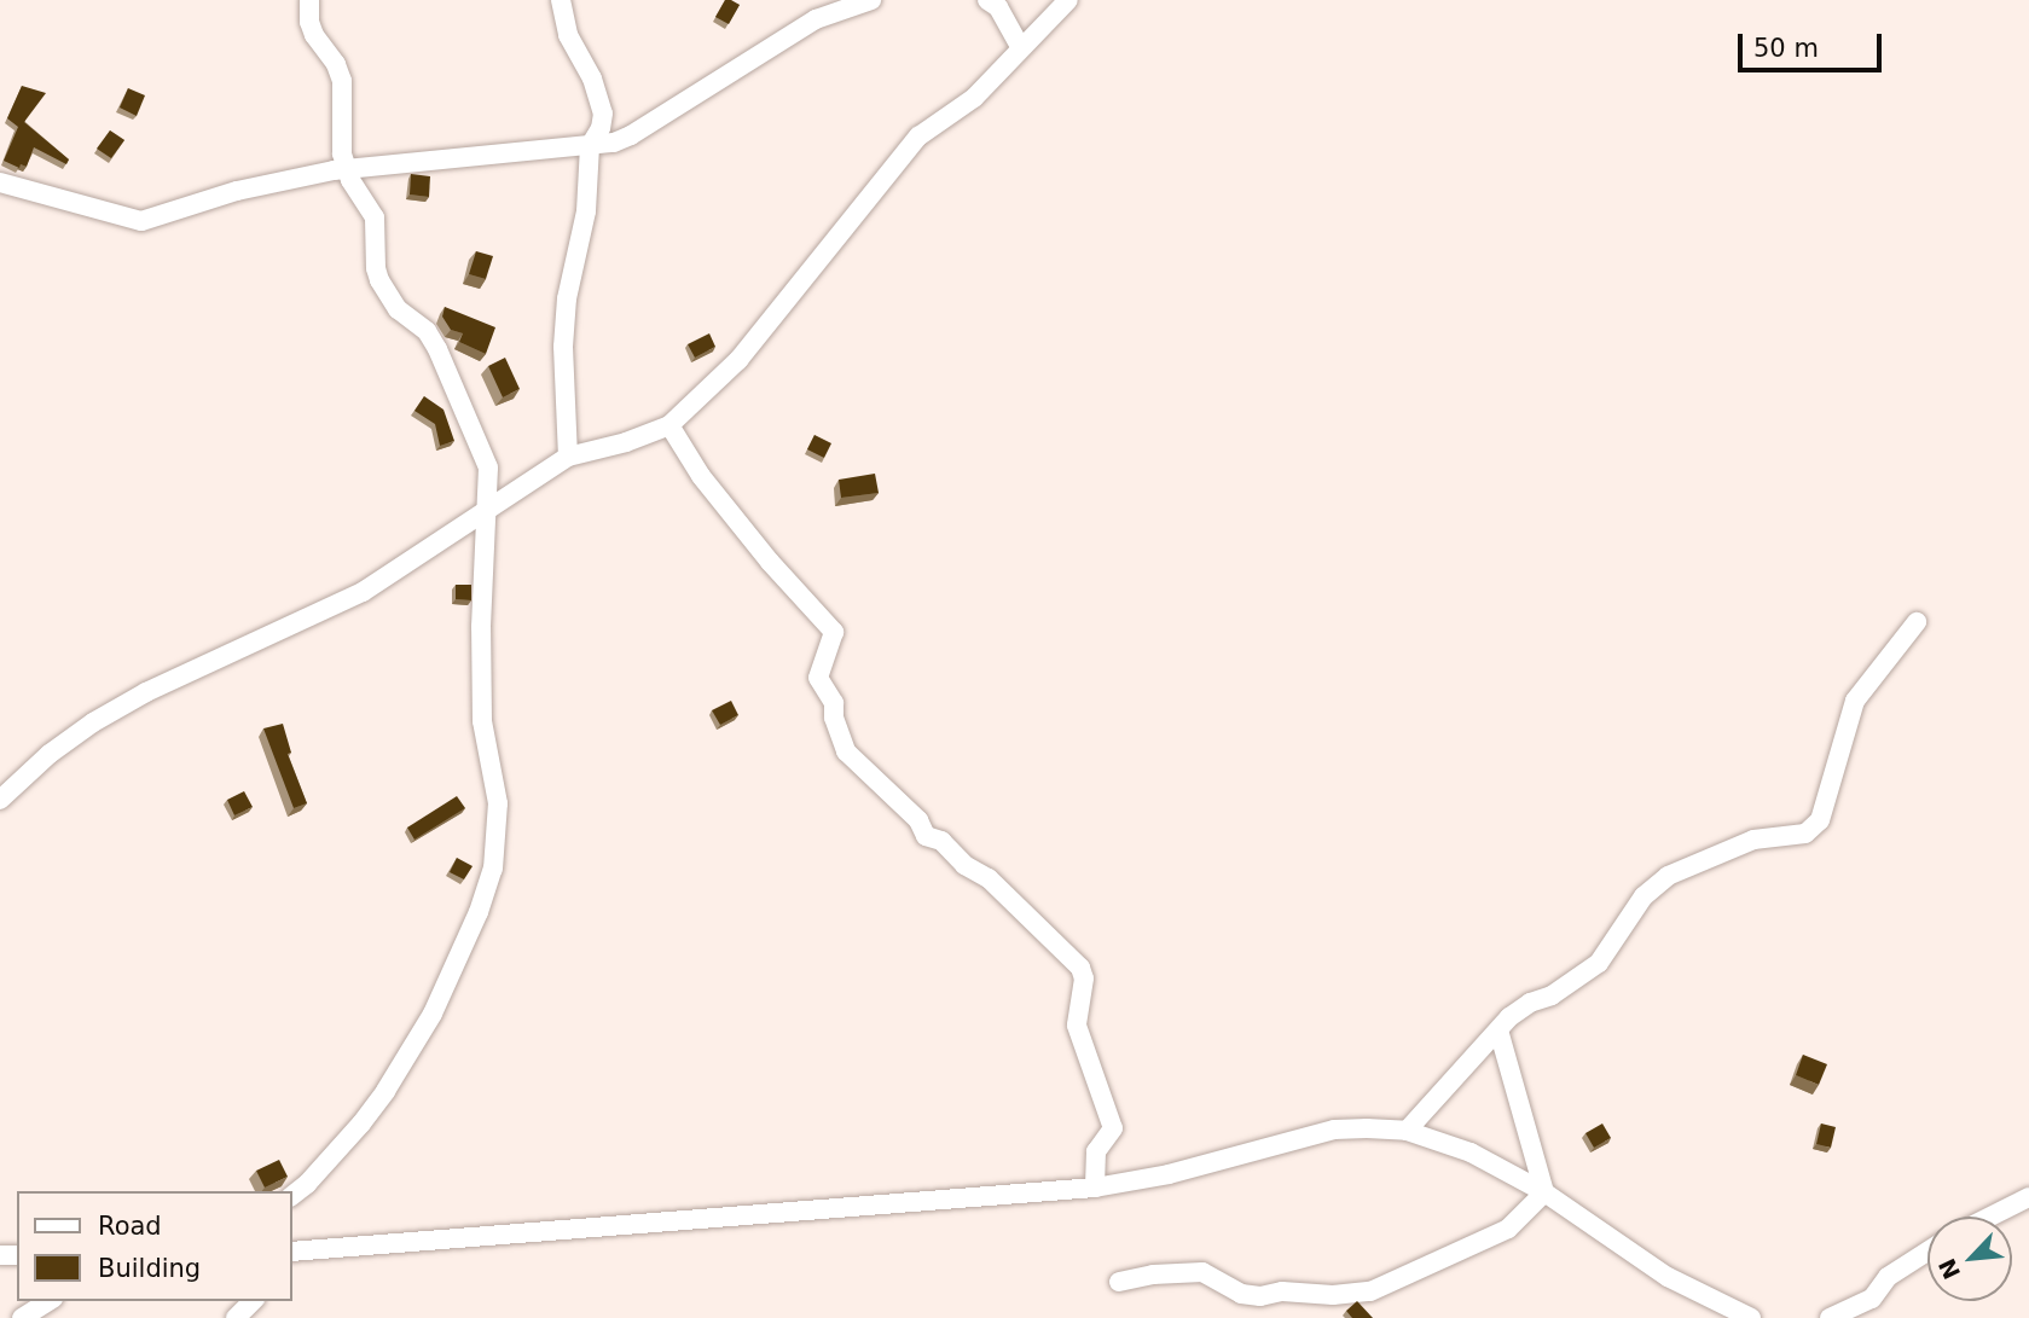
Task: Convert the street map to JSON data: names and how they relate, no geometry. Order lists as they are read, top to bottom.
{
  "legend": ["Road", "Building"],
  "scale_bar": "50 m",
  "north": "bottom left"
}
